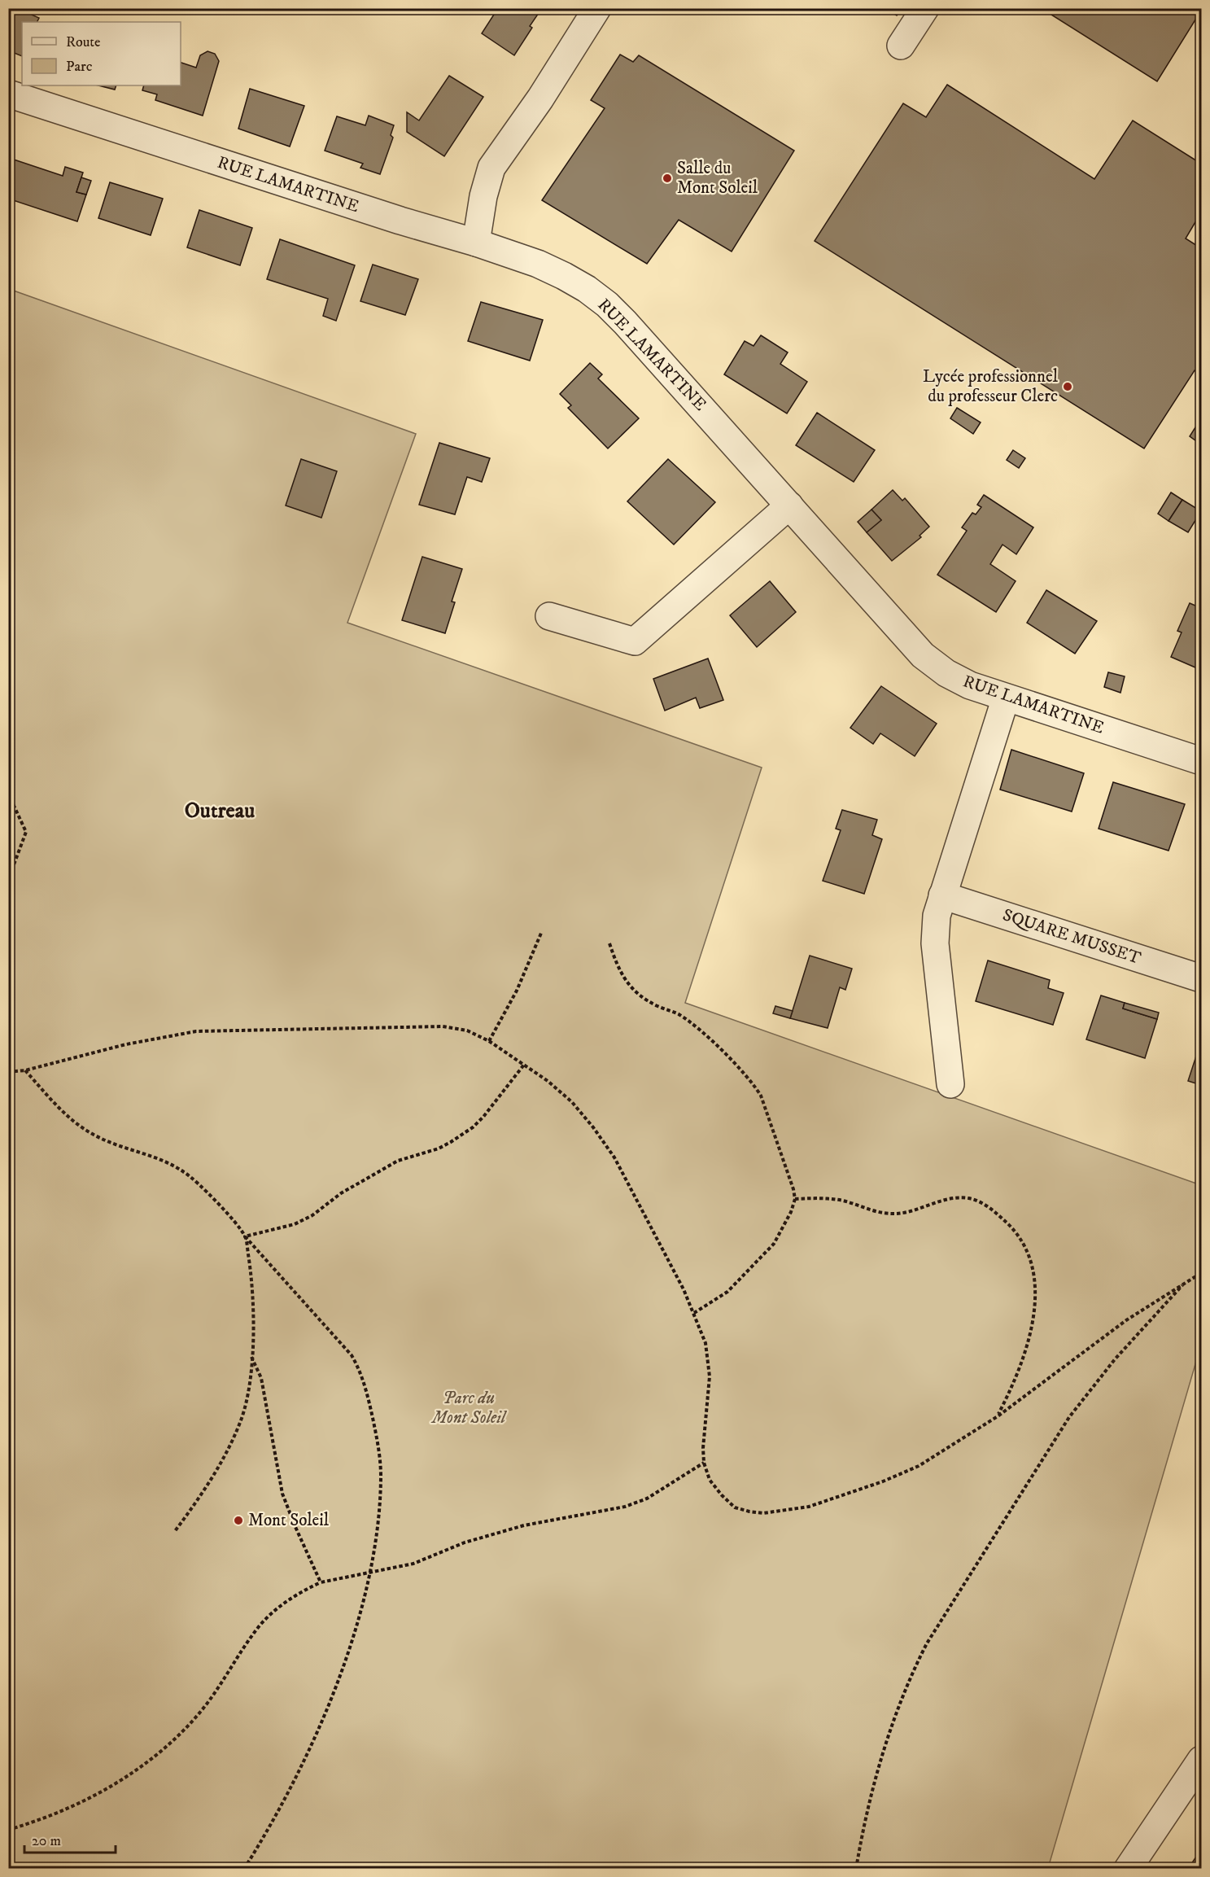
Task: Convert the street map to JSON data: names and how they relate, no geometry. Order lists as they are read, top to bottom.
{
  "streets": {
    "street": ["RUE LAMARTINE", "SQUARE MUSSET"]
  },
  "districts": ["Outreau"],
  "parks": ["Parc du Mont Soleil"],
  "places": ["Salle du Mont Soleil", "Lycée professionnel du professeur Clerc", "Mont Soleil"],
  "legend": ["Route", "Parc"],
  "scale_bar": "20 m"
}
